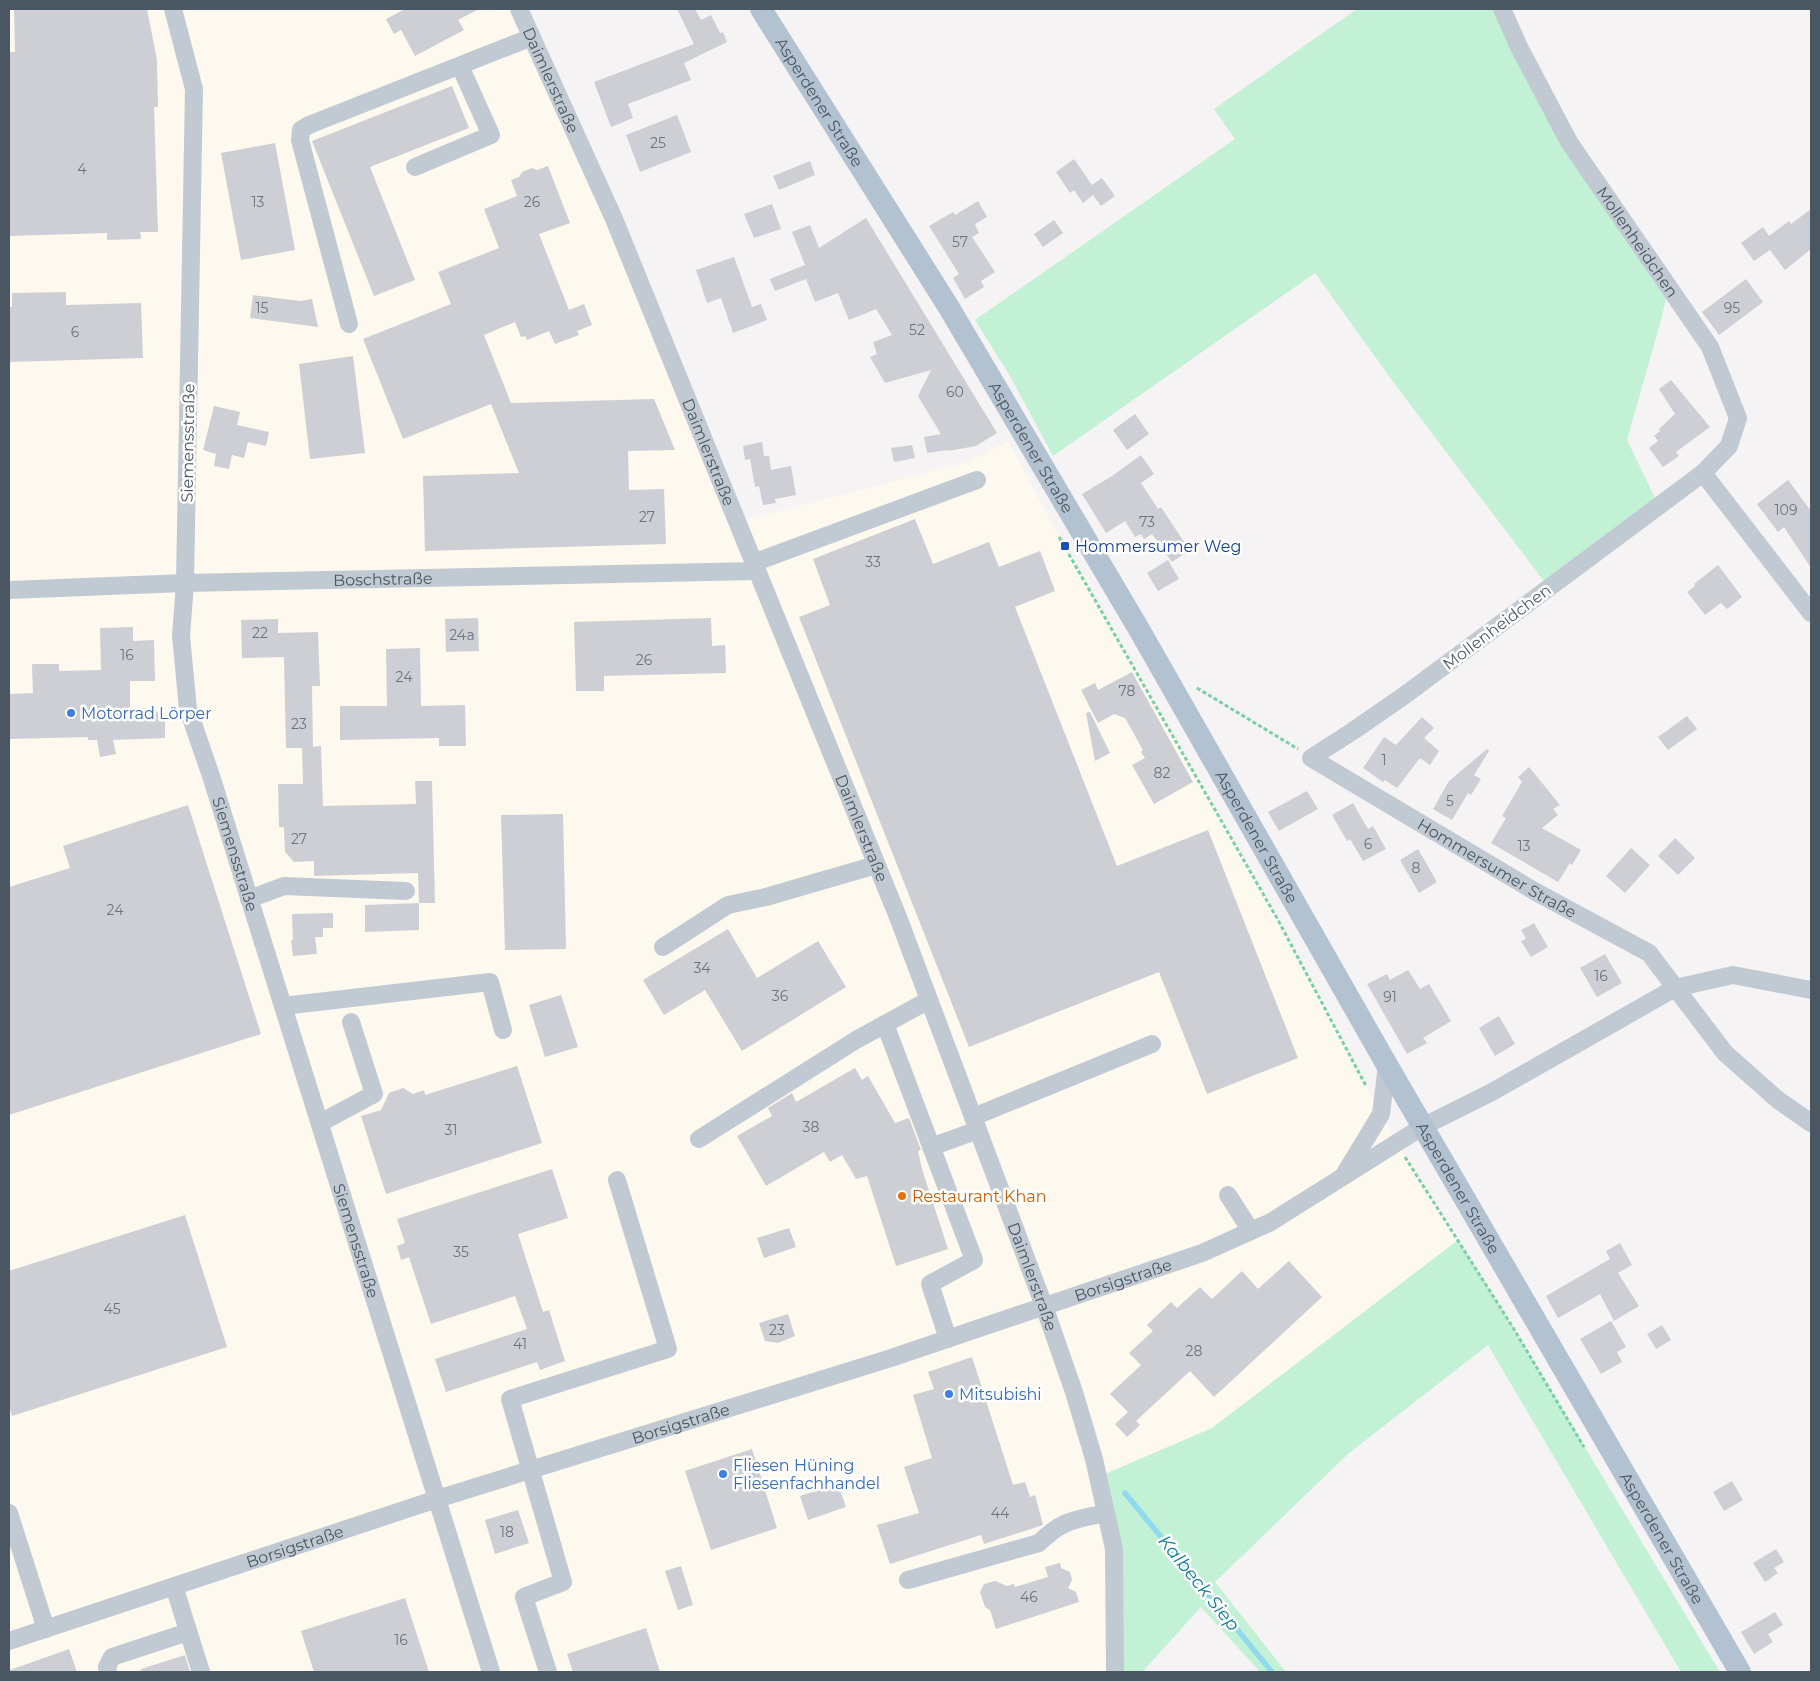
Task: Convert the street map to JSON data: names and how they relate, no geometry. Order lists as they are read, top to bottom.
{
  "streets": {
    "main road": ["Asperdener Straße"],
    "street": [
      "Daimlerstraße",
      "Mollenheidchen",
      "Siemensstraße",
      "Boschstraße",
      "Hommersumer Straße",
      "Borsigstraße"
    ]
  },
  "crossings": [
    ["Daimlerstraße", "Boschstraße"],
    ["Daimlerstraße", "Borsigstraße"],
    ["Asperdener Straße", "Borsigstraße"],
    ["Mollenheidchen", "Hommersumer Straße"],
    ["Siemensstraße", "Boschstraße"],
    ["Siemensstraße", "Borsigstraße"]
  ],
  "water": ["Kalbeck Siep"],
  "places": {
    "transit": ["Hommersumer Weg"],
    "other": [
      "Motorrad Lörper",
      "Restaurant Khan",
      "Mitsubishi",
      "Fliesen Hüning Fliesenfachhandel"
    ]
  },
  "house_numbers": [
    "25",
    "4",
    "13",
    "26",
    "57",
    "15",
    "95",
    "52",
    "6",
    "60",
    "109",
    "27",
    "73",
    "33",
    "22",
    "24a",
    "16",
    "26",
    "24",
    "78",
    "23",
    "1",
    "82",
    "5",
    "27",
    "6",
    "13",
    "8",
    "24",
    "34",
    "16",
    "36",
    "91",
    "38",
    "31",
    "35",
    "45",
    "23",
    "41",
    "28",
    "44",
    "18",
    "46",
    "16"
  ]
}
